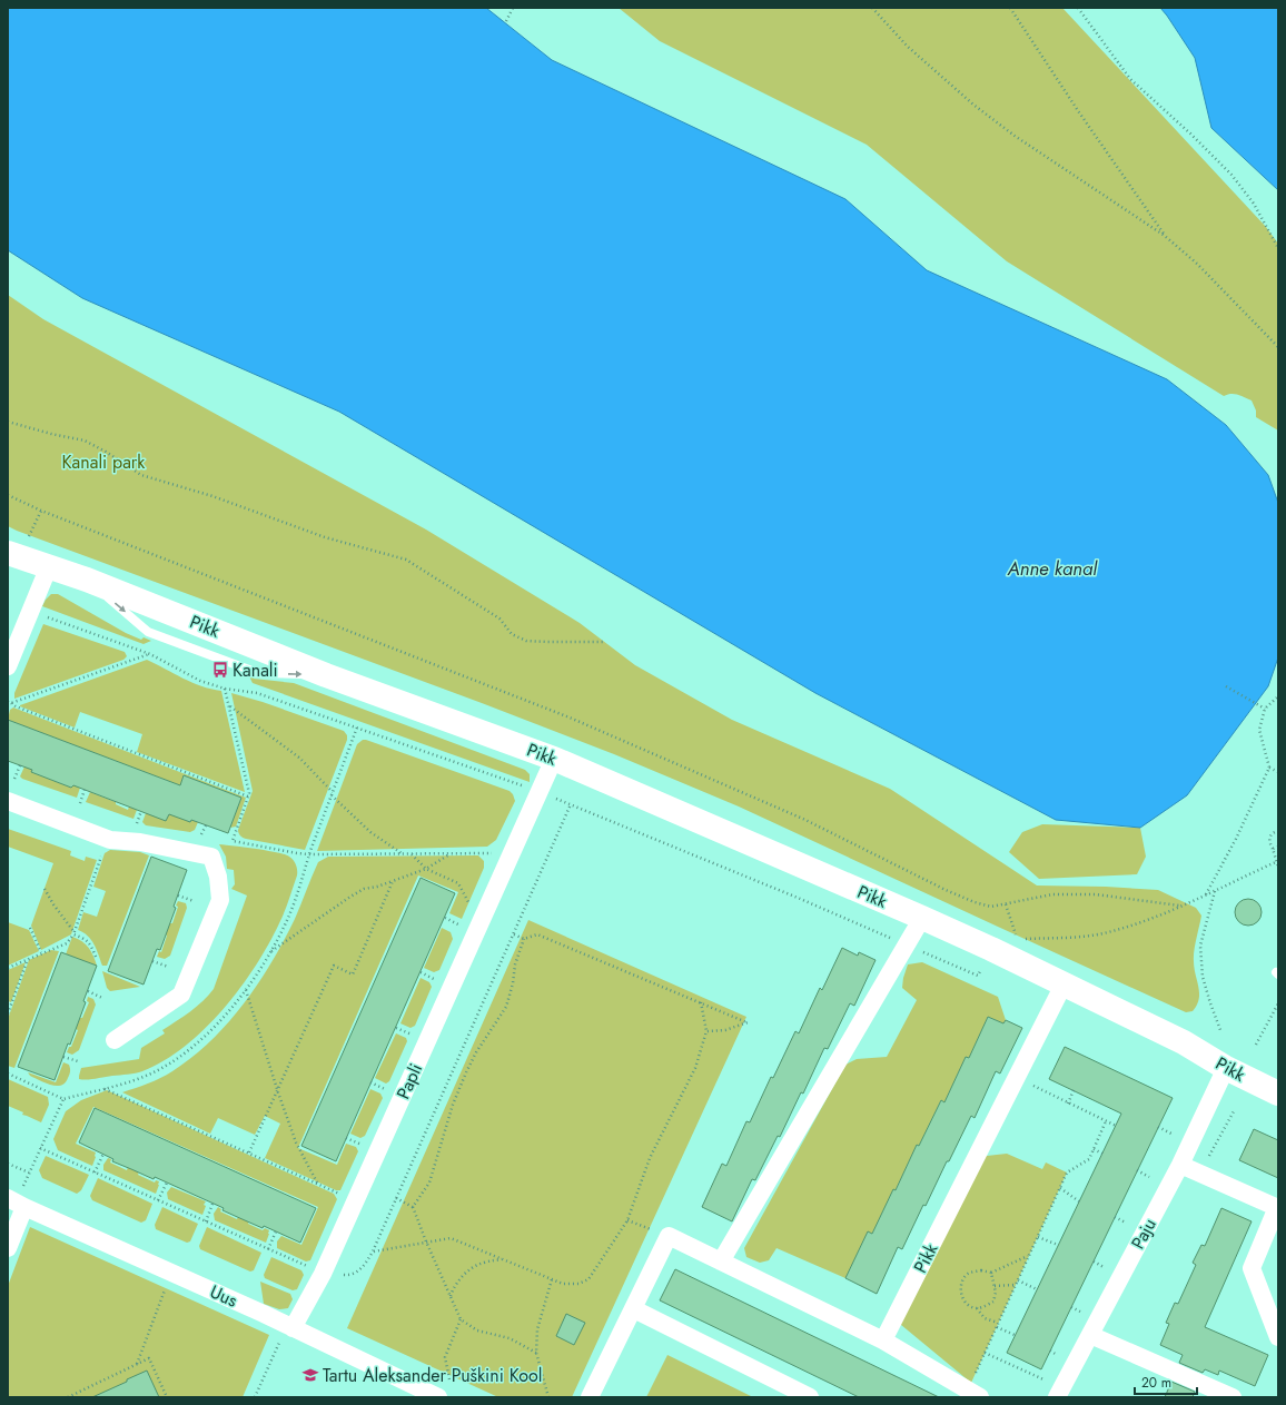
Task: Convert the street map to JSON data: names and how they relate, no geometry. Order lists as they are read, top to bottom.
{
  "streets": {
    "street": [
      "Pikk",
      "Papli",
      "Paju",
      "Uus"
    ]
  },
  "crossings": [
    ["Pikk", "Papli"],
    ["Pikk", "Paju"],
    ["Papli", "Uus"]
  ],
  "water": ["Anne kanal"],
  "parks": ["Kanali park"],
  "places": {
    "bus stop": ["Kanali"],
    "school or university": ["Tartu Aleksander Puškini Kool"]
  },
  "scale_bar": "20 m"
}
